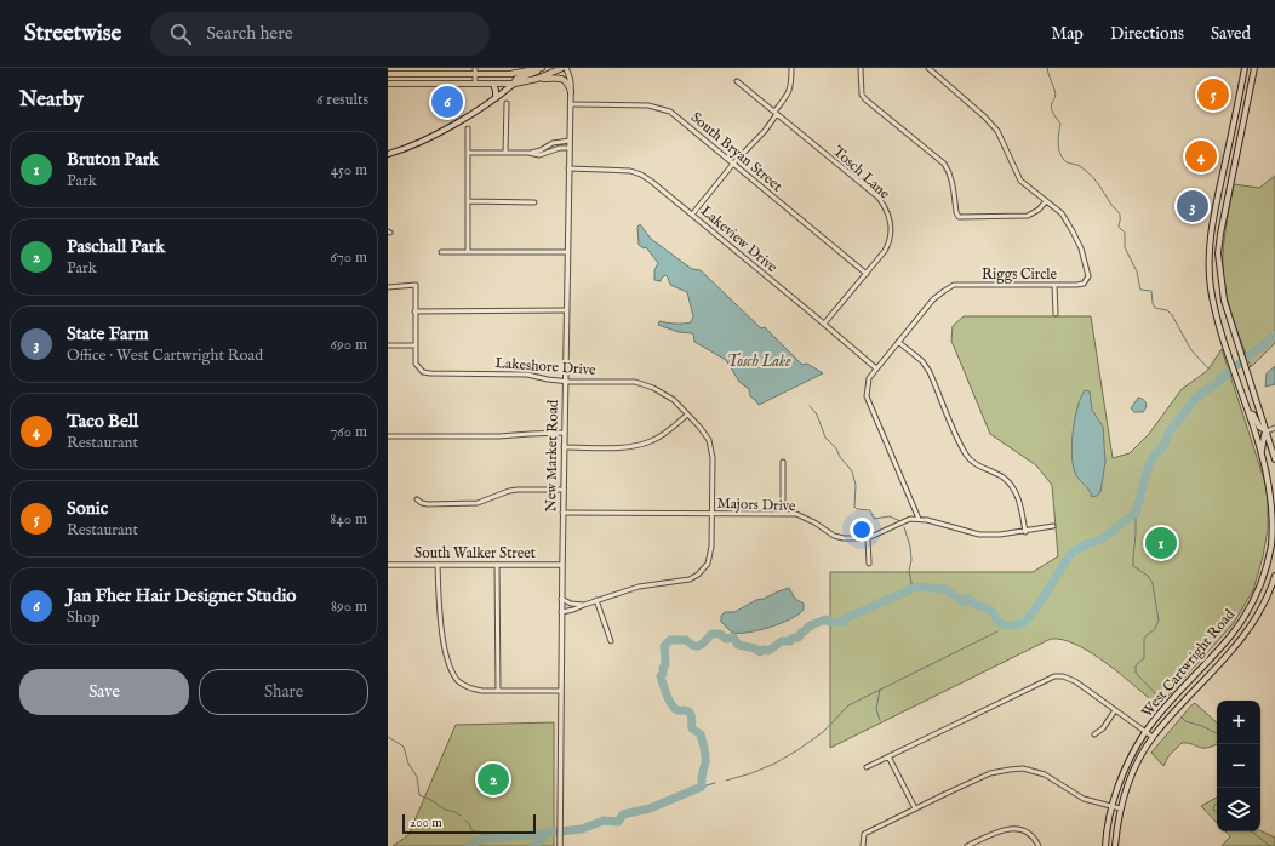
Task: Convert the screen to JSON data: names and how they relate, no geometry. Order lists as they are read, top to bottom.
{
  "streets": {
    "main road": ["West Cartwright Road"],
    "street": [
      "South Bryan Street",
      "Tosch Lane",
      "Lakeview Drive",
      "Riggs Circle",
      "Lakeshore Drive",
      "New Market Road",
      "Majors Drive",
      "South Walker Street"
    ]
  },
  "crossings": [
    ["South Bryan Street", "Tosch Lane"],
    ["South Bryan Street", "New Market Road"],
    ["Tosch Lane", "Lakeview Drive"],
    ["Lakeview Drive", "Riggs Circle"],
    ["Lakeview Drive", "New Market Road"],
    ["Riggs Circle", "Majors Drive"],
    ["Lakeshore Drive", "New Market Road"],
    ["Lakeshore Drive", "Majors Drive"],
    ["New Market Road", "Majors Drive"],
    ["New Market Road", "South Walker Street"]
  ],
  "water": ["Tosch Lake"],
  "scale_bar": "200 m",
  "page": {
    "header": "Streetwise",
    "search": "Search here",
    "nav": ["Map", "Directions", "Saved"],
    "heading": ["Nearby", "6 results"],
    "pins": [
      "5",
      "6",
      "4",
      "3",
      "1",
      "2"
    ],
    "list": [
      {
        "mark": "1",
        "name": "Bruton Park",
        "note": "Park",
        "value": "450 m"
      },
      {
        "mark": "2",
        "name": "Paschall Park",
        "note": "Park",
        "value": "670 m"
      },
      {
        "mark": "3",
        "name": "State Farm",
        "note": "Office · West Cartwright Road",
        "value": "690 m"
      },
      {
        "mark": "4",
        "name": "Taco Bell",
        "note": "Restaurant",
        "value": "760 m"
      },
      {
        "mark": "5",
        "name": "Sonic",
        "note": "Restaurant",
        "value": "840 m"
      },
      {
        "mark": "6",
        "name": "Jan Fher Hair Designer Studio",
        "note": "Shop",
        "value": "890 m"
      }
    ],
    "buttons": ["Save", "Share"],
    "map_buttons": ["+", "−"],
    "scale": "200 m"
  }
}
